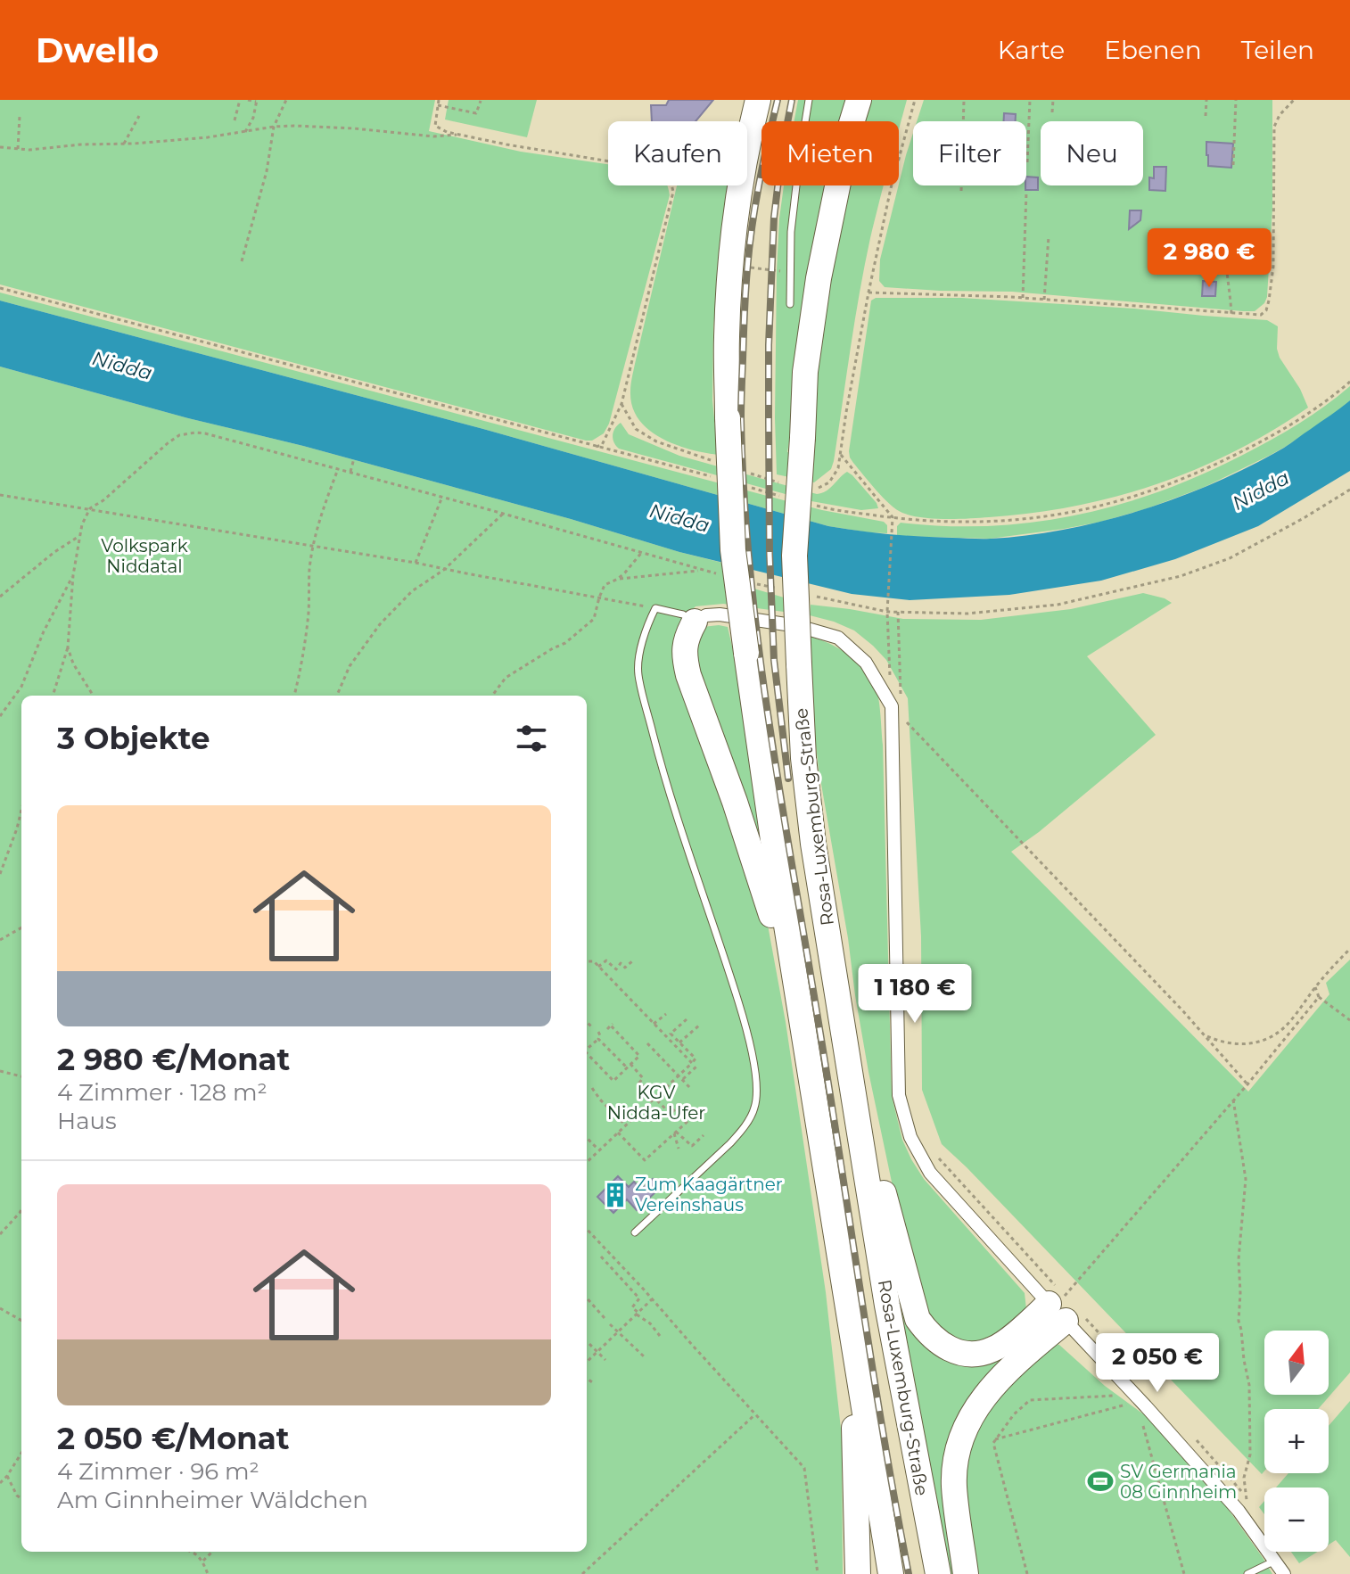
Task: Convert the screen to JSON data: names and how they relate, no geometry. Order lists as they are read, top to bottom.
{
  "streets": {
    "highway": ["Rosa-Luxemburg-Straße"]
  },
  "water": ["Nidda"],
  "parks": ["Volkspark Niddatal", "KGV Nidda-Ufer"],
  "places": {
    "building": ["Zum Kaagärtner Vereinshaus"],
    "sports": ["SV Germania 08 Ginnheim"]
  },
  "north": "top",
  "page": {
    "header": "Dwello",
    "nav": ["Karte", "Ebenen", "Teilen"],
    "chip": [
      "Kaufen",
      "Mieten",
      "Filter",
      "Neu"
    ],
    "price": ["2 980 €", "1 180 €", "2 050 €"],
    "heading": "3 Objekte",
    "list": [
      {
        "name": "2 980 €/Monat",
        "note": "4 Zimmer · 128 m² · Haus"
      },
      {
        "name": "2 050 €/Monat",
        "note": "4 Zimmer · 96 m² · Am Ginnheimer Wäldchen"
      }
    ],
    "map_buttons": ["+", "−"]
  }
}
